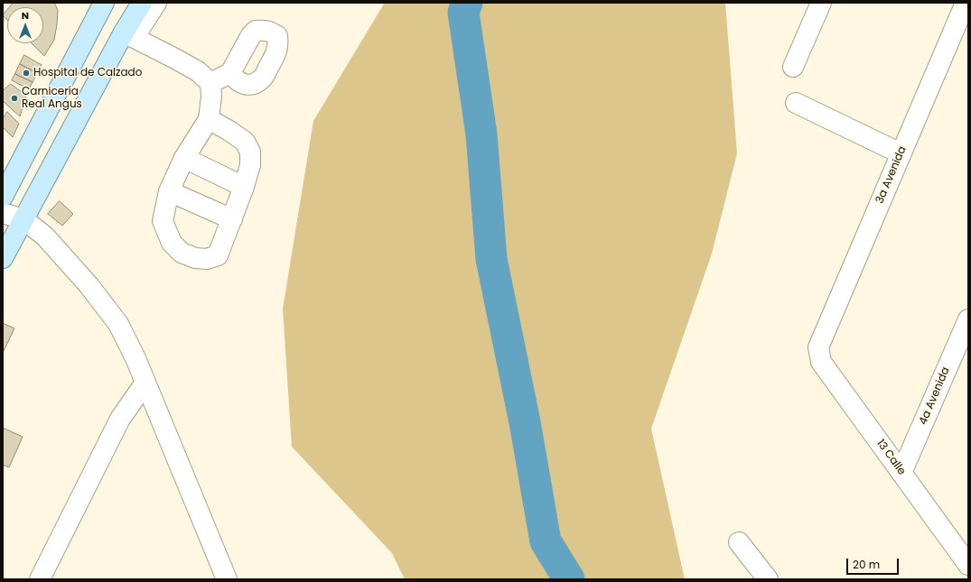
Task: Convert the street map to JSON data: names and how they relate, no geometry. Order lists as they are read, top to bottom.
{
  "streets": {
    "street": ["3a Avenida", "4a Avenida", "13 Calle"]
  },
  "crossings": [
    ["3a Avenida", "13 Calle"],
    ["4a Avenida", "13 Calle"]
  ],
  "places": ["Hospital de Calzado", "Carnicería Real Angus"],
  "scale_bar": "20 m",
  "north": "top"
}
